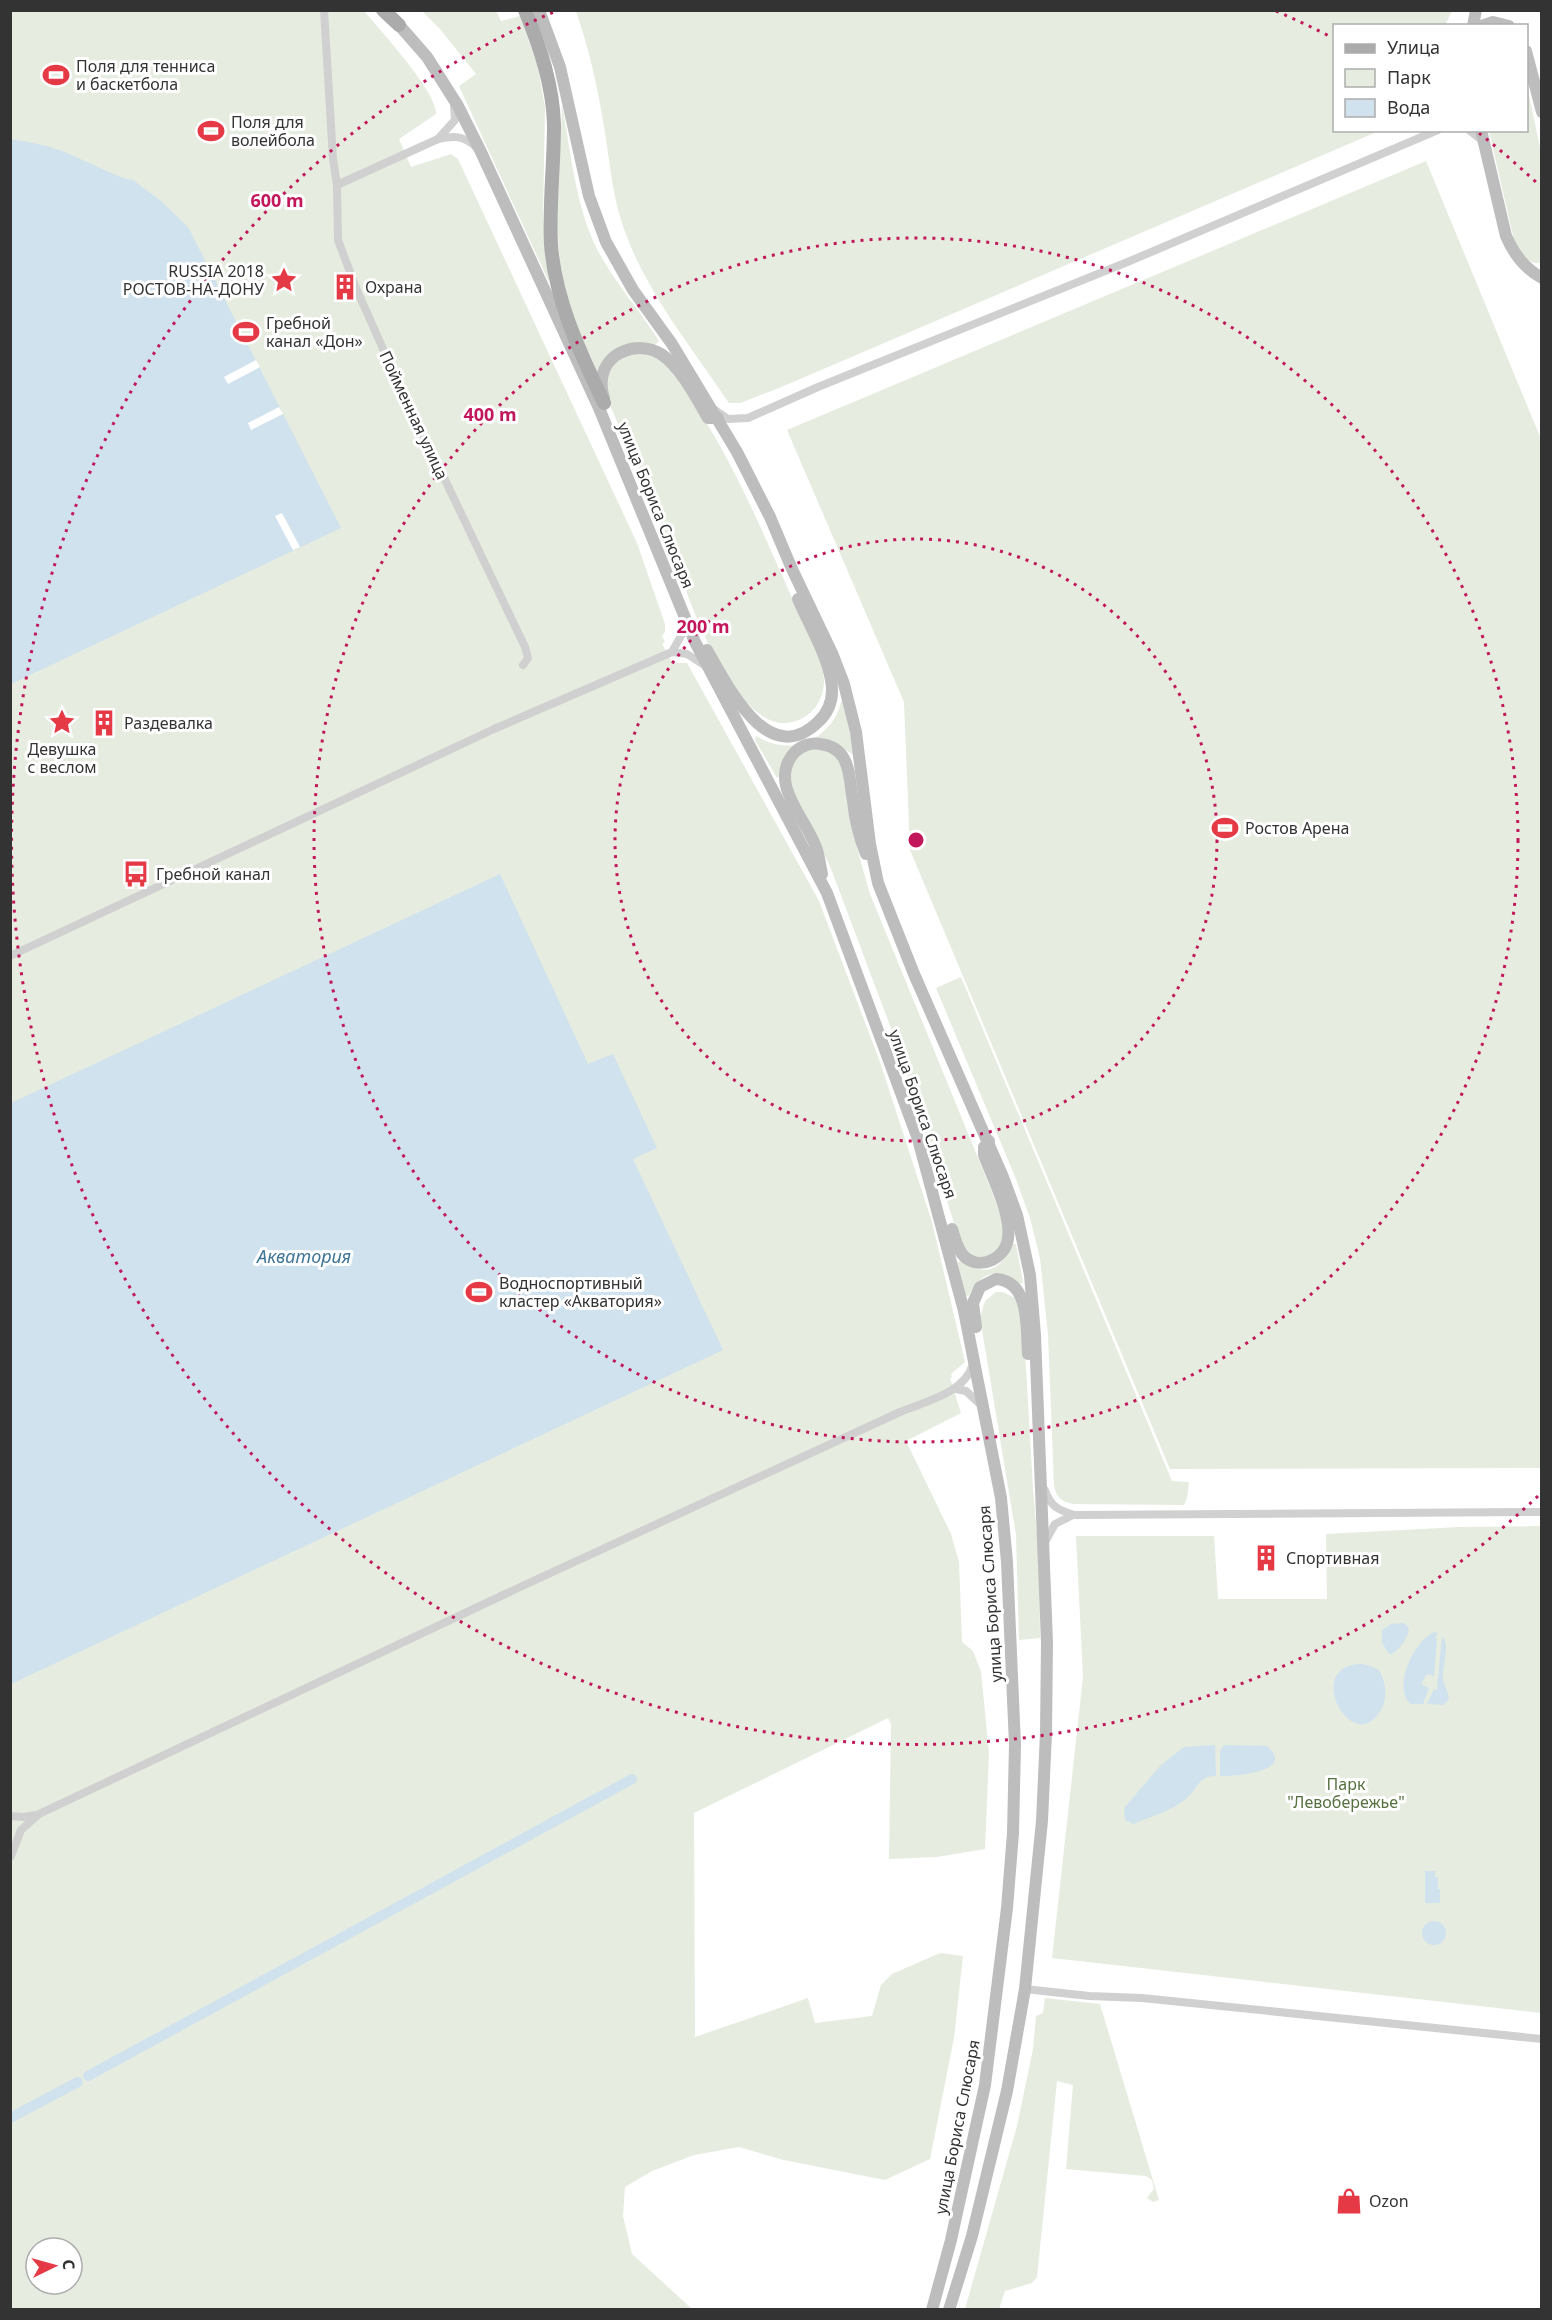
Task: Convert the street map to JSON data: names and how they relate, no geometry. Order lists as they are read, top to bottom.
{
  "streets": {
    "main road": ["улица Бориса Слюсаря"],
    "street": ["Пойменная улица"]
  },
  "water": ["Акватория"],
  "parks": ["Парк \"Левобережье\""],
  "places": {
    "sports": [
      "Поля для тенниса и баскетбола",
      "Поля для волейбола",
      "Гребной канал «Дон»",
      "Ростов Арена",
      "Водноспортивный кластер «Акватория»"
    ],
    "place": ["RUSSIA 2018 РОСТОВ-НА-ДОНУ", "Девушка с веслом"],
    "building": ["Охрана", "Раздевалка", "Спортивная"],
    "bus stop": ["Гребной канал"],
    "shop": ["Ozon"]
  },
  "legend": ["Улица", "Парк", "Вода"],
  "north": "right",
  "rings": ["600 m", "400 m", "200 m"]
}
